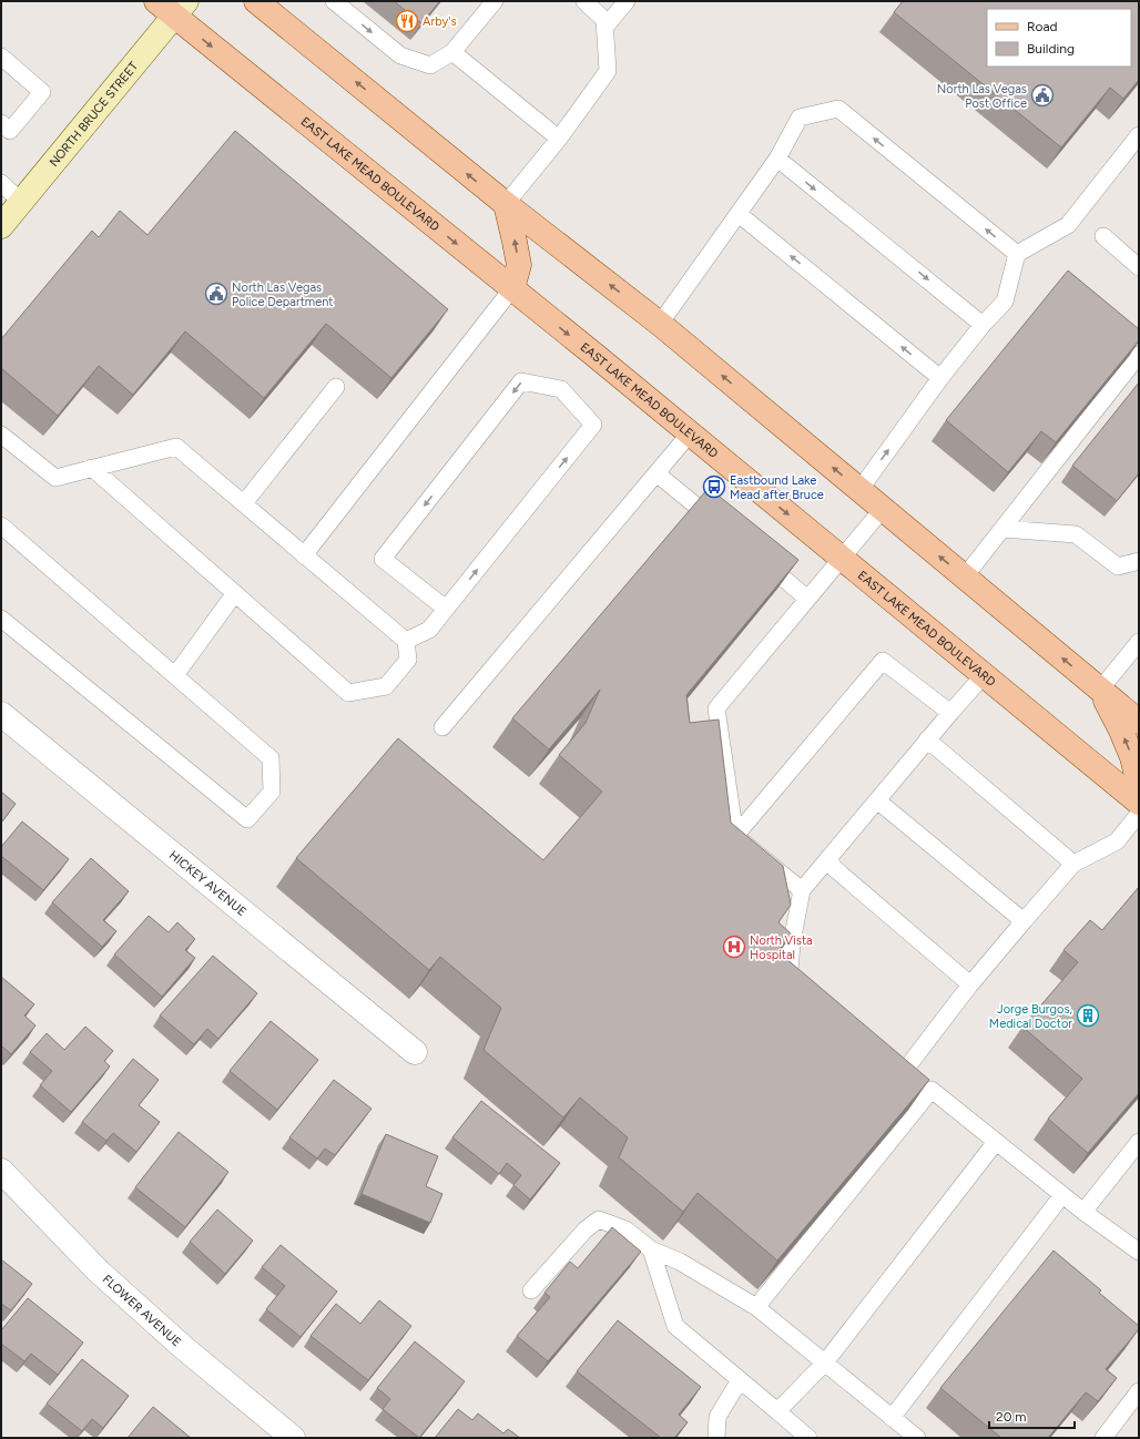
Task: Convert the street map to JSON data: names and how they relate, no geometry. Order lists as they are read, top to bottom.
{
  "streets": {
    "main road": ["EAST LAKE MEAD BOULEVARD"],
    "street": ["NORTH BRUCE STREET", "HICKEY AVENUE", "FLOWER AVENUE"]
  },
  "crossings": [
    ["NORTH BRUCE STREET", "EAST LAKE MEAD BOULEVARD"]
  ],
  "places": {
    "restaurant": ["Arby's"],
    "public building": ["North Las Vegas Post Office", "North Las Vegas Police Department"],
    "bus stop": ["Eastbound Lake Mead after Bruce"],
    "hospital": ["North Vista Hospital"],
    "building": ["Jorge Burgos, Medical Doctor"]
  },
  "legend": ["Road", "Building"],
  "scale_bar": "20 m"
}
